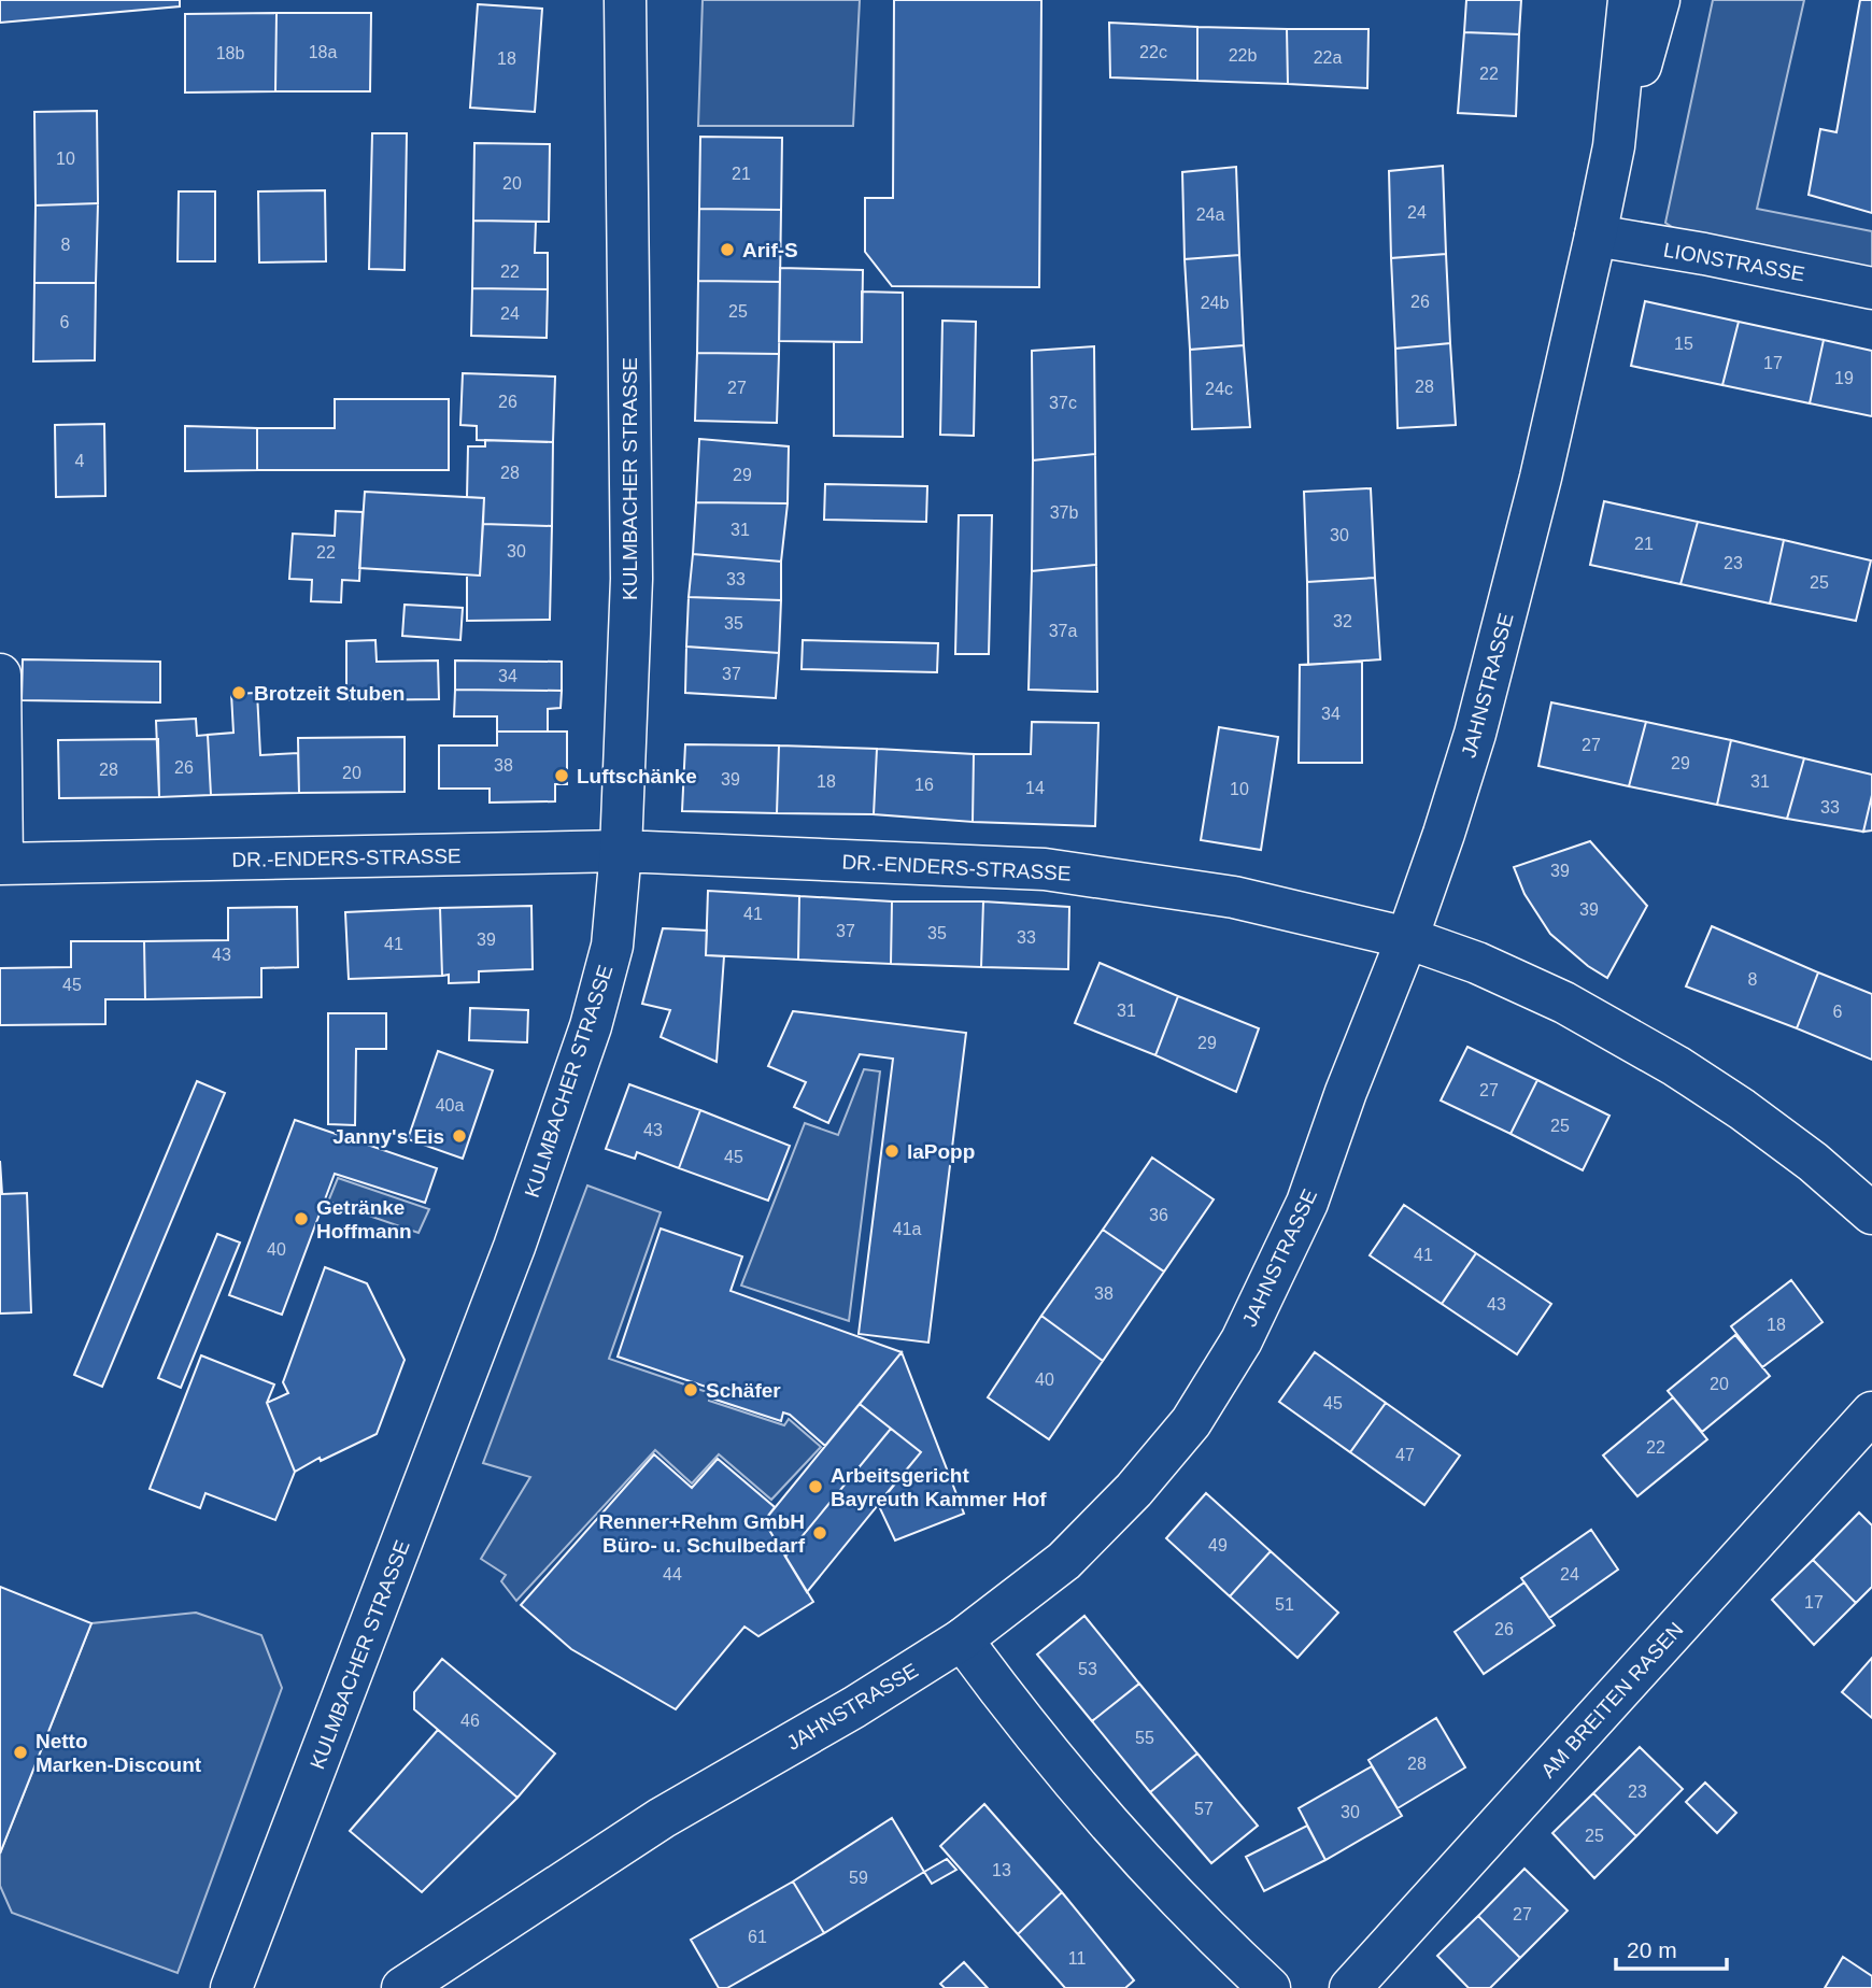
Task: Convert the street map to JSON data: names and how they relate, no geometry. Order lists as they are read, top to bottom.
{
  "streets": {
    "main road": [
      "LIONSTRASSE",
      "KULMBACHER STRASSE",
      "JAHNSTRASSE",
      "DR.-ENDERS-STRASSE",
      "AM BREITEN RASEN"
    ]
  },
  "crossings": [
    ["LIONSTRASSE", "JAHNSTRASSE"],
    ["KULMBACHER STRASSE", "DR.-ENDERS-STRASSE"],
    ["JAHNSTRASSE", "DR.-ENDERS-STRASSE"]
  ],
  "places": [
    "Arif-S",
    "Brotzeit Stuben",
    "Luftschänke",
    "Janny's Eis",
    "laPopp",
    "Getränke Hoffmann",
    "Schäfer",
    "Arbeitsgericht Bayreuth Kammer Hof",
    "Renner+Rehm GmbH Büro- u. Schulbedarf",
    "Netto Marken-Discount"
  ],
  "house_numbers": [
    "18a",
    "22c",
    "18b",
    "22b",
    "22a",
    "18",
    "22",
    "10",
    "21",
    "20",
    "24",
    "24a",
    "8",
    "22",
    "26",
    "24b",
    "25",
    "24",
    "6",
    "15",
    "17",
    "19",
    "28",
    "27",
    "24c",
    "26",
    "37c",
    "4",
    "28",
    "29",
    "37b",
    "31",
    "30",
    "21",
    "30",
    "22",
    "23",
    "33",
    "25",
    "32",
    "35",
    "37a",
    "37",
    "34",
    "34",
    "27",
    "29",
    "38",
    "26",
    "28",
    "20",
    "39",
    "18",
    "31",
    "16",
    "14",
    "10",
    "33",
    "39",
    "39",
    "41",
    "37",
    "35",
    "33",
    "39",
    "41",
    "43",
    "8",
    "45",
    "31",
    "6",
    "29",
    "27",
    "40a",
    "25",
    "43",
    "45",
    "36",
    "41a",
    "40",
    "41",
    "38",
    "43",
    "18",
    "40",
    "20",
    "45",
    "22",
    "47",
    "49",
    "44",
    "24",
    "17",
    "51",
    "26",
    "53",
    "46",
    "55",
    "28",
    "23",
    "57",
    "30",
    "25",
    "13",
    "59",
    "27",
    "61",
    "11"
  ],
  "scale_bar": "20 m"
}
